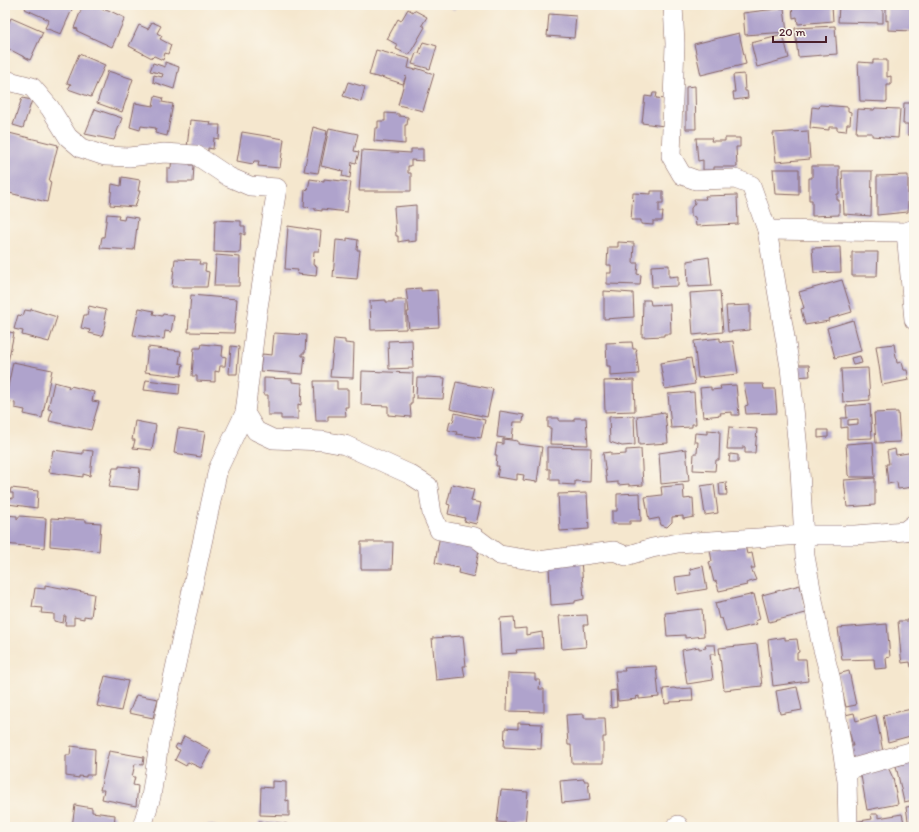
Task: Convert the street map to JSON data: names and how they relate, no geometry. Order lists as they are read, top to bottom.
{
  "scale_bar": "20 m"
}
